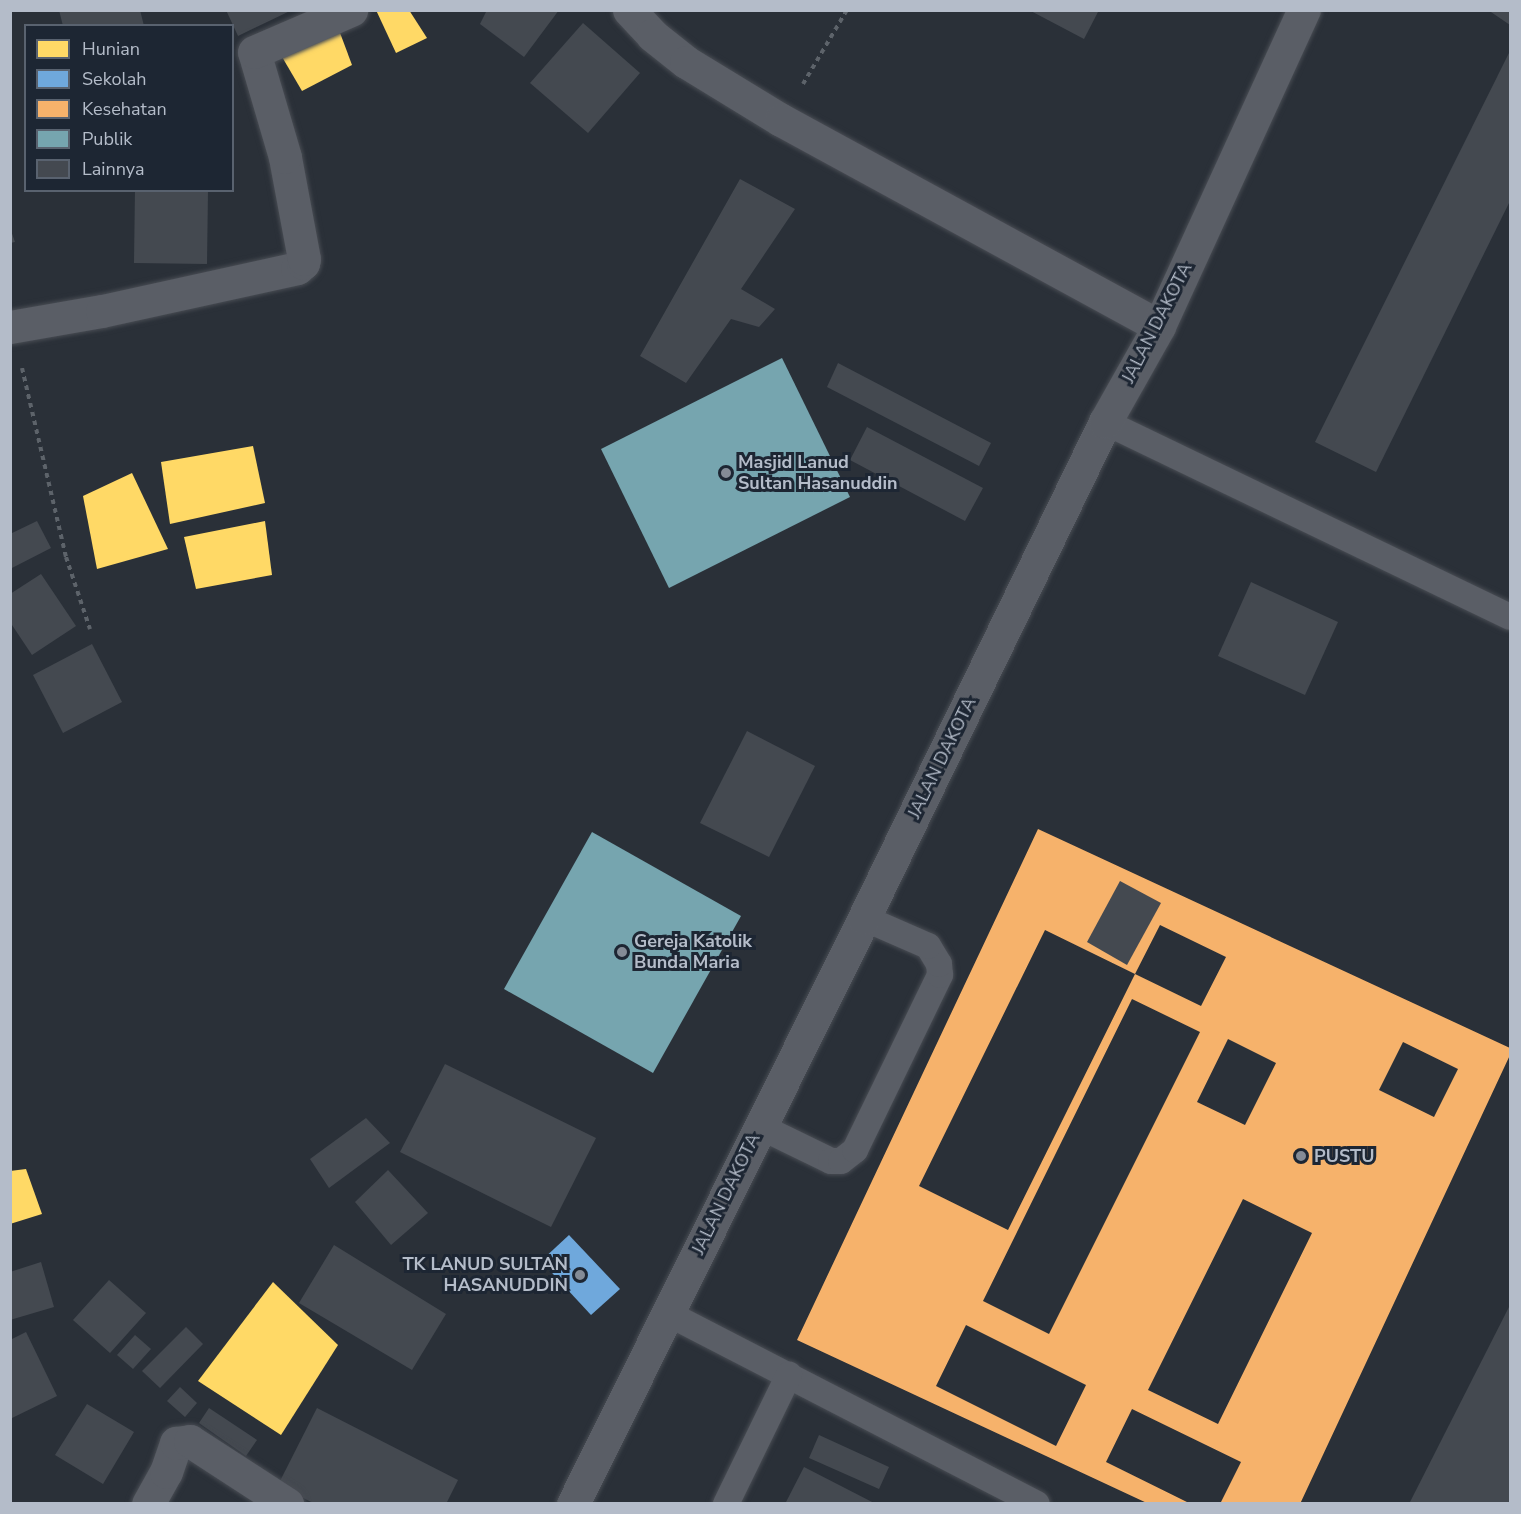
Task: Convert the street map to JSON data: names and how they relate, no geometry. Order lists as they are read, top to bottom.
{
  "streets": {
    "street": ["JALAN DAKOTA"]
  },
  "places": [
    "Masjid Lanud Sultan Hasanuddin",
    "Gereja Katolik Bunda Maria",
    "PUSTU",
    "TK LANUD SULTAN HASANUDDIN"
  ],
  "legend": [
    "Hunian",
    "Sekolah",
    "Kesehatan",
    "Publik",
    "Lainnya"
  ]
}
